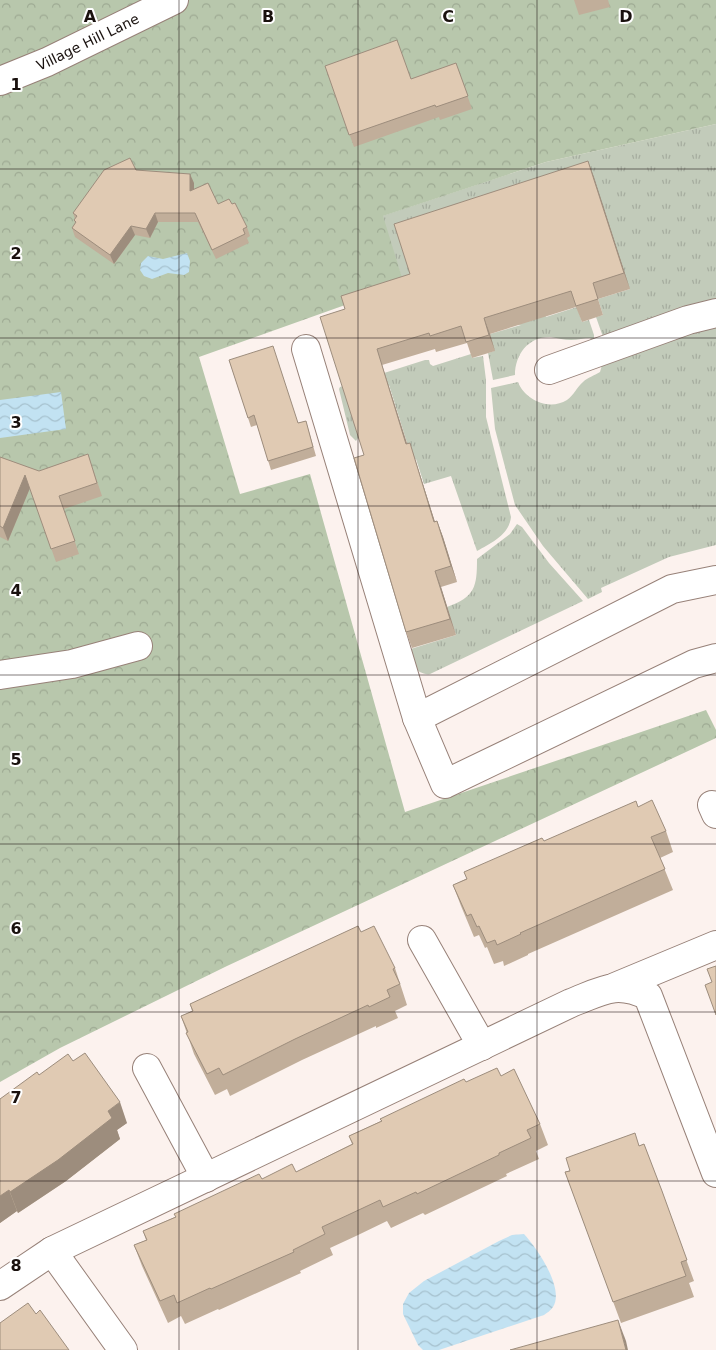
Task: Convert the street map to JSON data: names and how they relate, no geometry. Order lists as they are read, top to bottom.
{
  "streets": {
    "street": ["Village Hill Lane"]
  },
  "grid": {
    "columns": [
      "A",
      "B",
      "C",
      "D"
    ],
    "rows": [
      "1",
      "2",
      "3",
      "4",
      "5",
      "6",
      "7",
      "8"
    ]
  }
}
